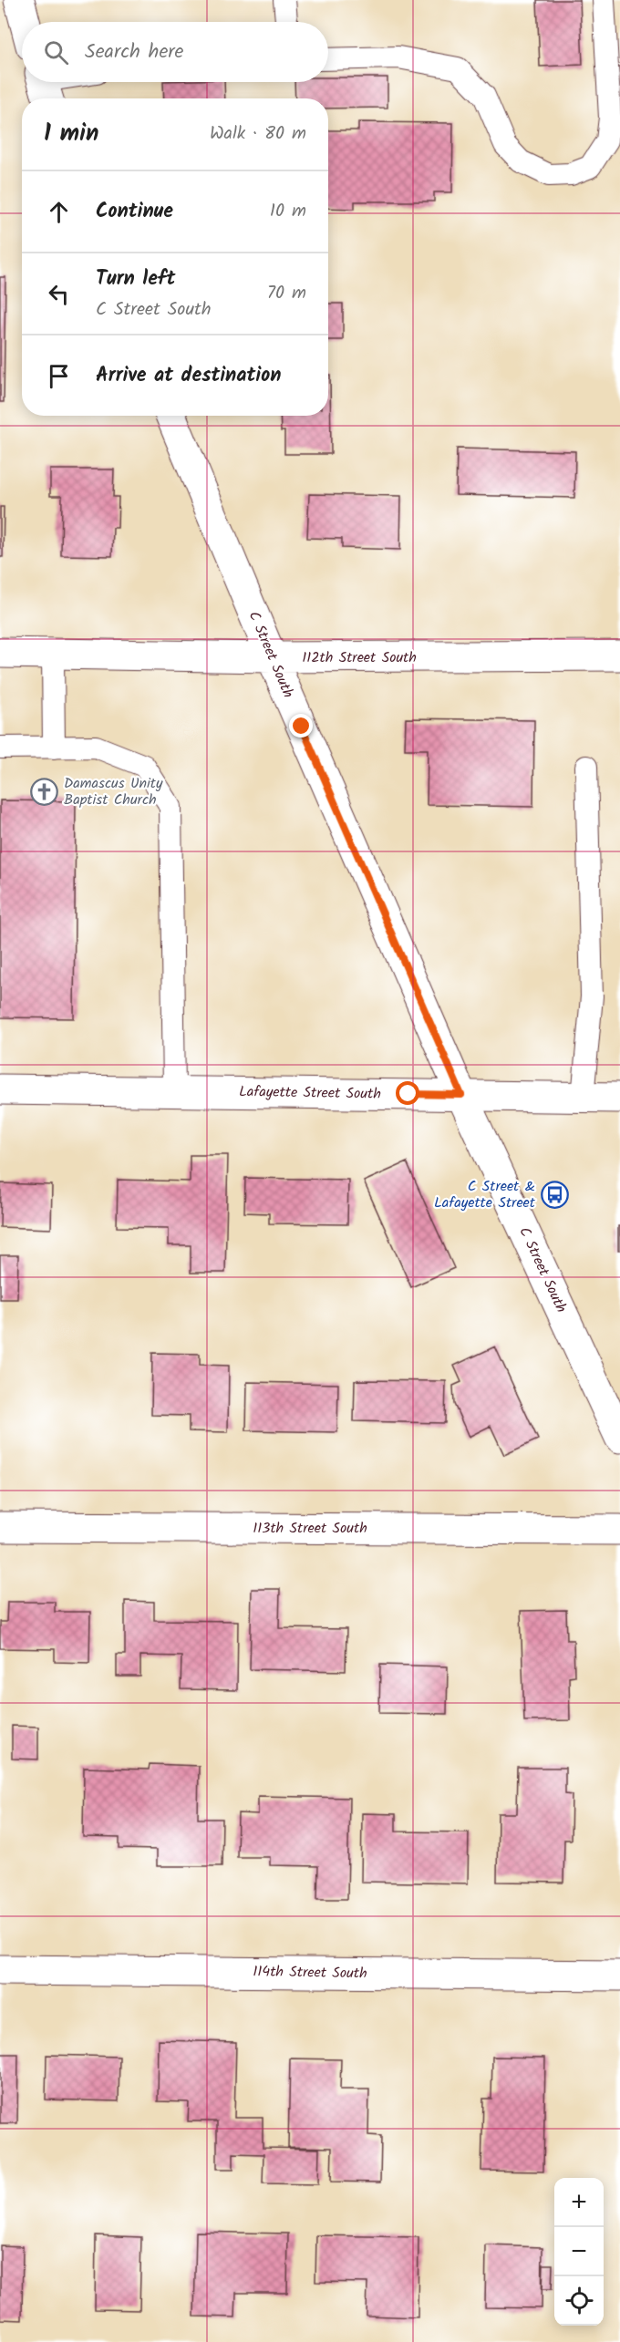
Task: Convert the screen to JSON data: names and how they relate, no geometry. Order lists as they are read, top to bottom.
{
  "streets": {
    "street": [
      "C Street South",
      "112th Street South",
      "Lafayette Street South",
      "113th Street South",
      "114th Street South"
    ]
  },
  "crossings": [
    ["C Street South", "112th Street South"],
    ["C Street South", "Lafayette Street South"]
  ],
  "places": {
    "church": ["Damascus Unity Baptist Church"],
    "bus stop": ["C Street & Lafayette Street"]
  },
  "page": {
    "search": "Search here",
    "heading": ["1 min", "Walk · 80 m"],
    "list": [
      ["Continue", "10 m"],
      ["Turn left", "C Street South", "70 m"],
      "Arrive at destination"
    ],
    "map_buttons": ["+", "−"]
  }
}
